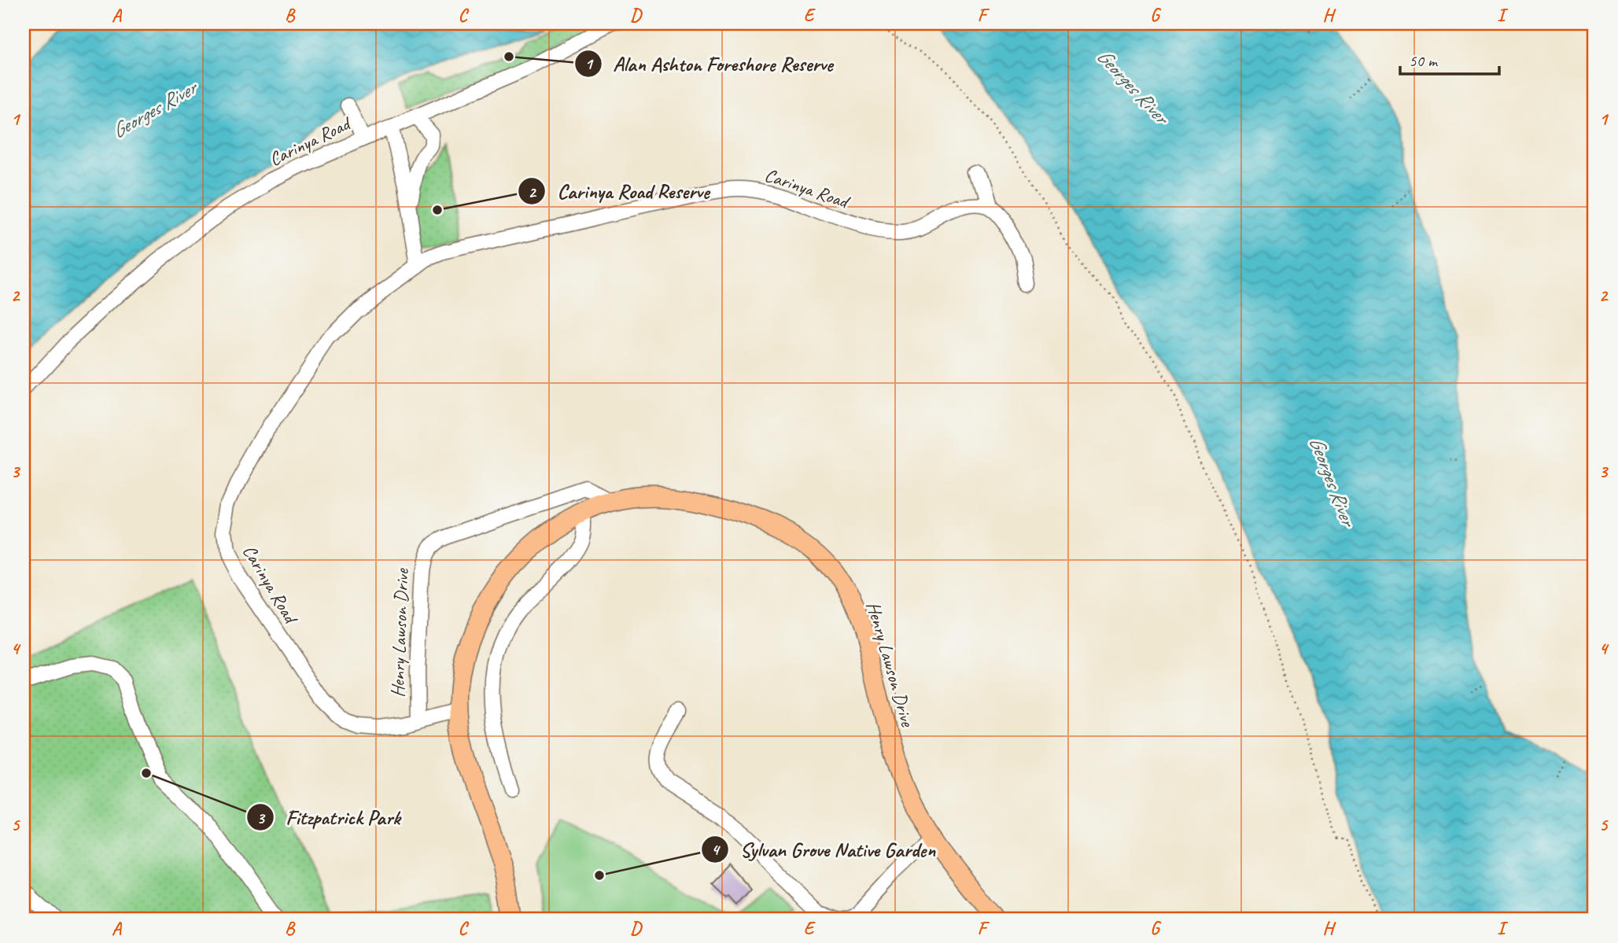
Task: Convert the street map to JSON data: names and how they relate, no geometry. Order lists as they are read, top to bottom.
{
  "streets": {
    "main road": ["Henry Lawson Drive"],
    "street": ["Carinya Road"]
  },
  "crossings": [
    ["Carinya Road", "Henry Lawson Drive"]
  ],
  "water": ["Georges River"],
  "places": [
    "Alan Ashton Foreshore Reserve",
    "Carinya Road Reserve",
    "Fitzpatrick Park",
    "Sylvan Grove Native Garden"
  ],
  "scale_bar": "50 m",
  "grid": {
    "columns": [
      "A",
      "B",
      "C",
      "D",
      "E",
      "F",
      "G",
      "H",
      "I"
    ],
    "rows": [
      "1",
      "2",
      "3",
      "4",
      "5"
    ]
  }
}
